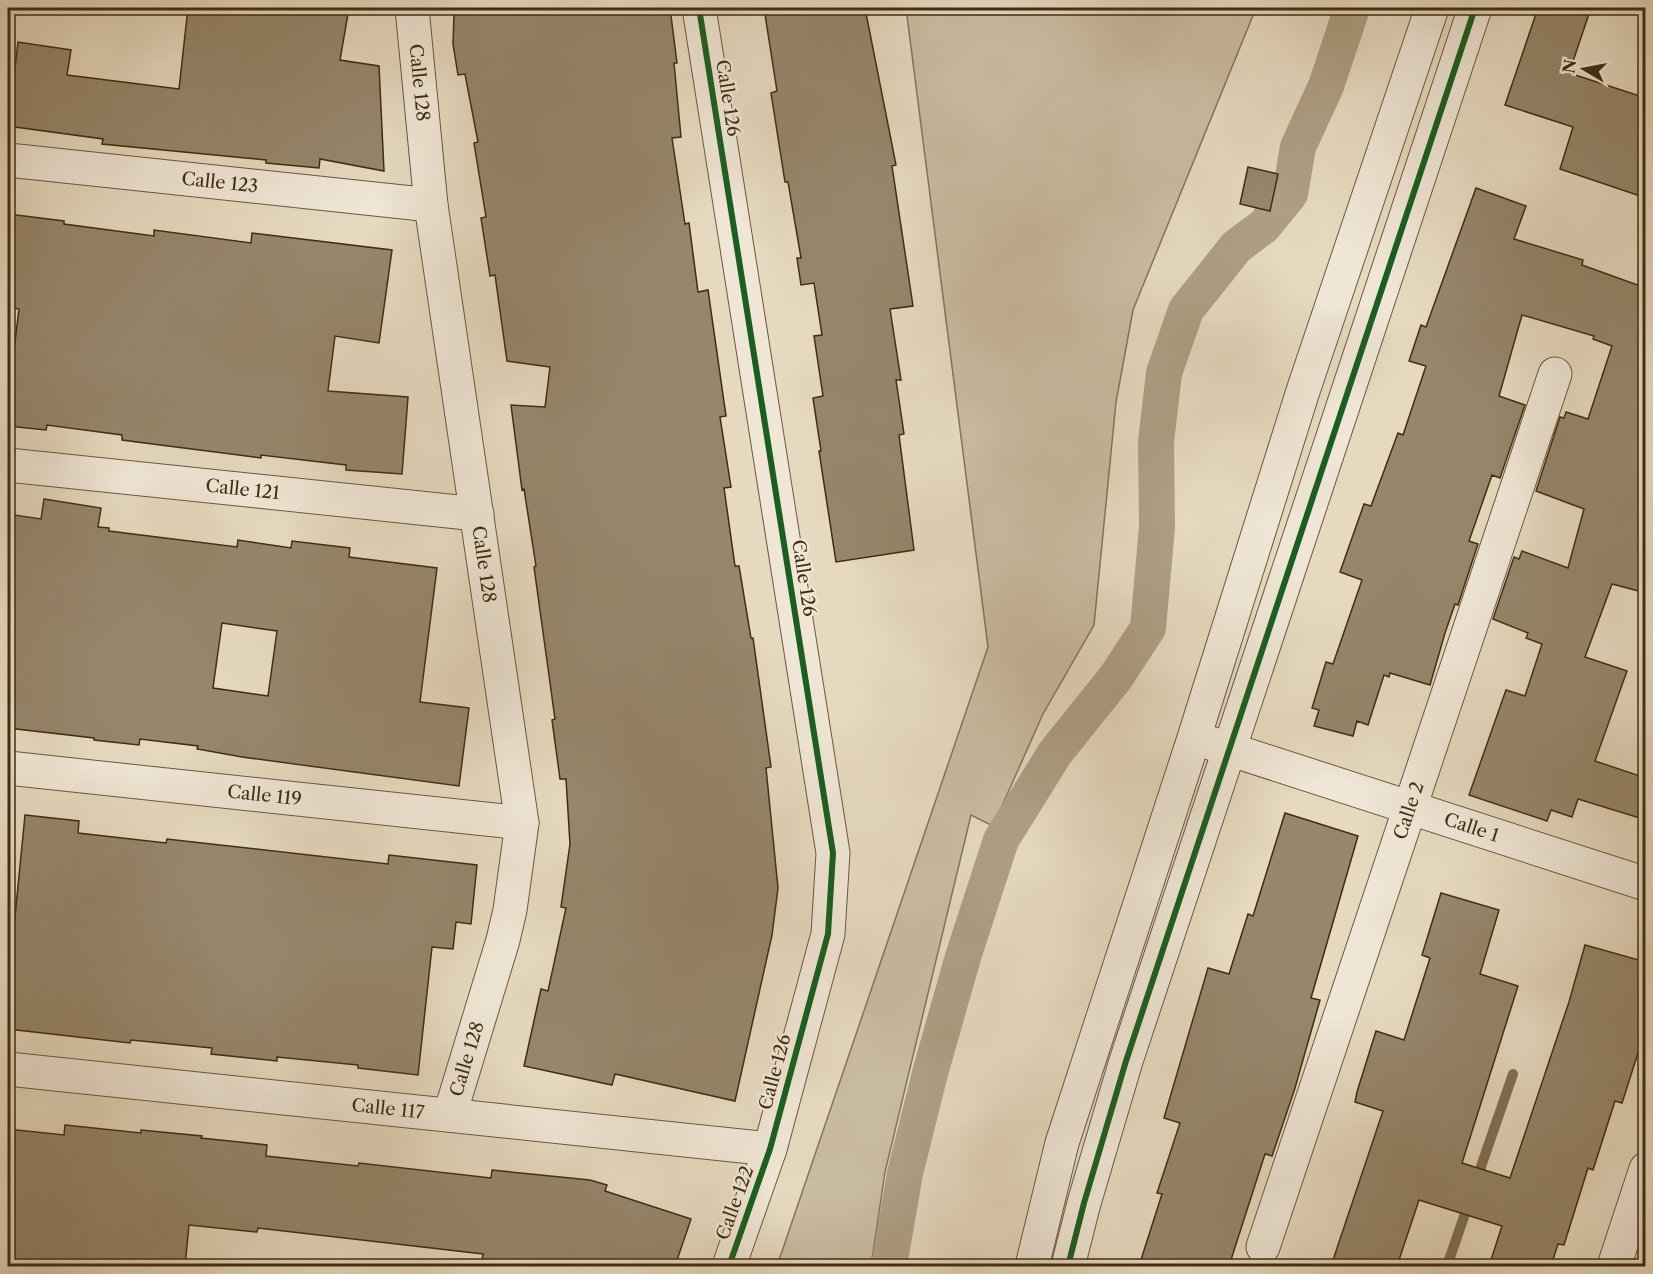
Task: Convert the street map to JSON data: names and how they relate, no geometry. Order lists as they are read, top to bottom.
{
  "streets": {
    "street": [
      "Calle 128",
      "Calle 126",
      "Calle 123",
      "Calle 121",
      "Calle 119",
      "Calle 2",
      "Calle 1",
      "Calle 117",
      "Calle 122"
    ]
  },
  "crossings": [
    ["Calle 128", "Calle 123"],
    ["Calle 128", "Calle 121"],
    ["Calle 128", "Calle 119"],
    ["Calle 128", "Calle 117"],
    ["Calle 126", "Calle 117"],
    ["Calle 126", "Calle 122"],
    ["Calle 2", "Calle 1"],
    ["Calle 117", "Calle 122"]
  ],
  "north": "left"
}
